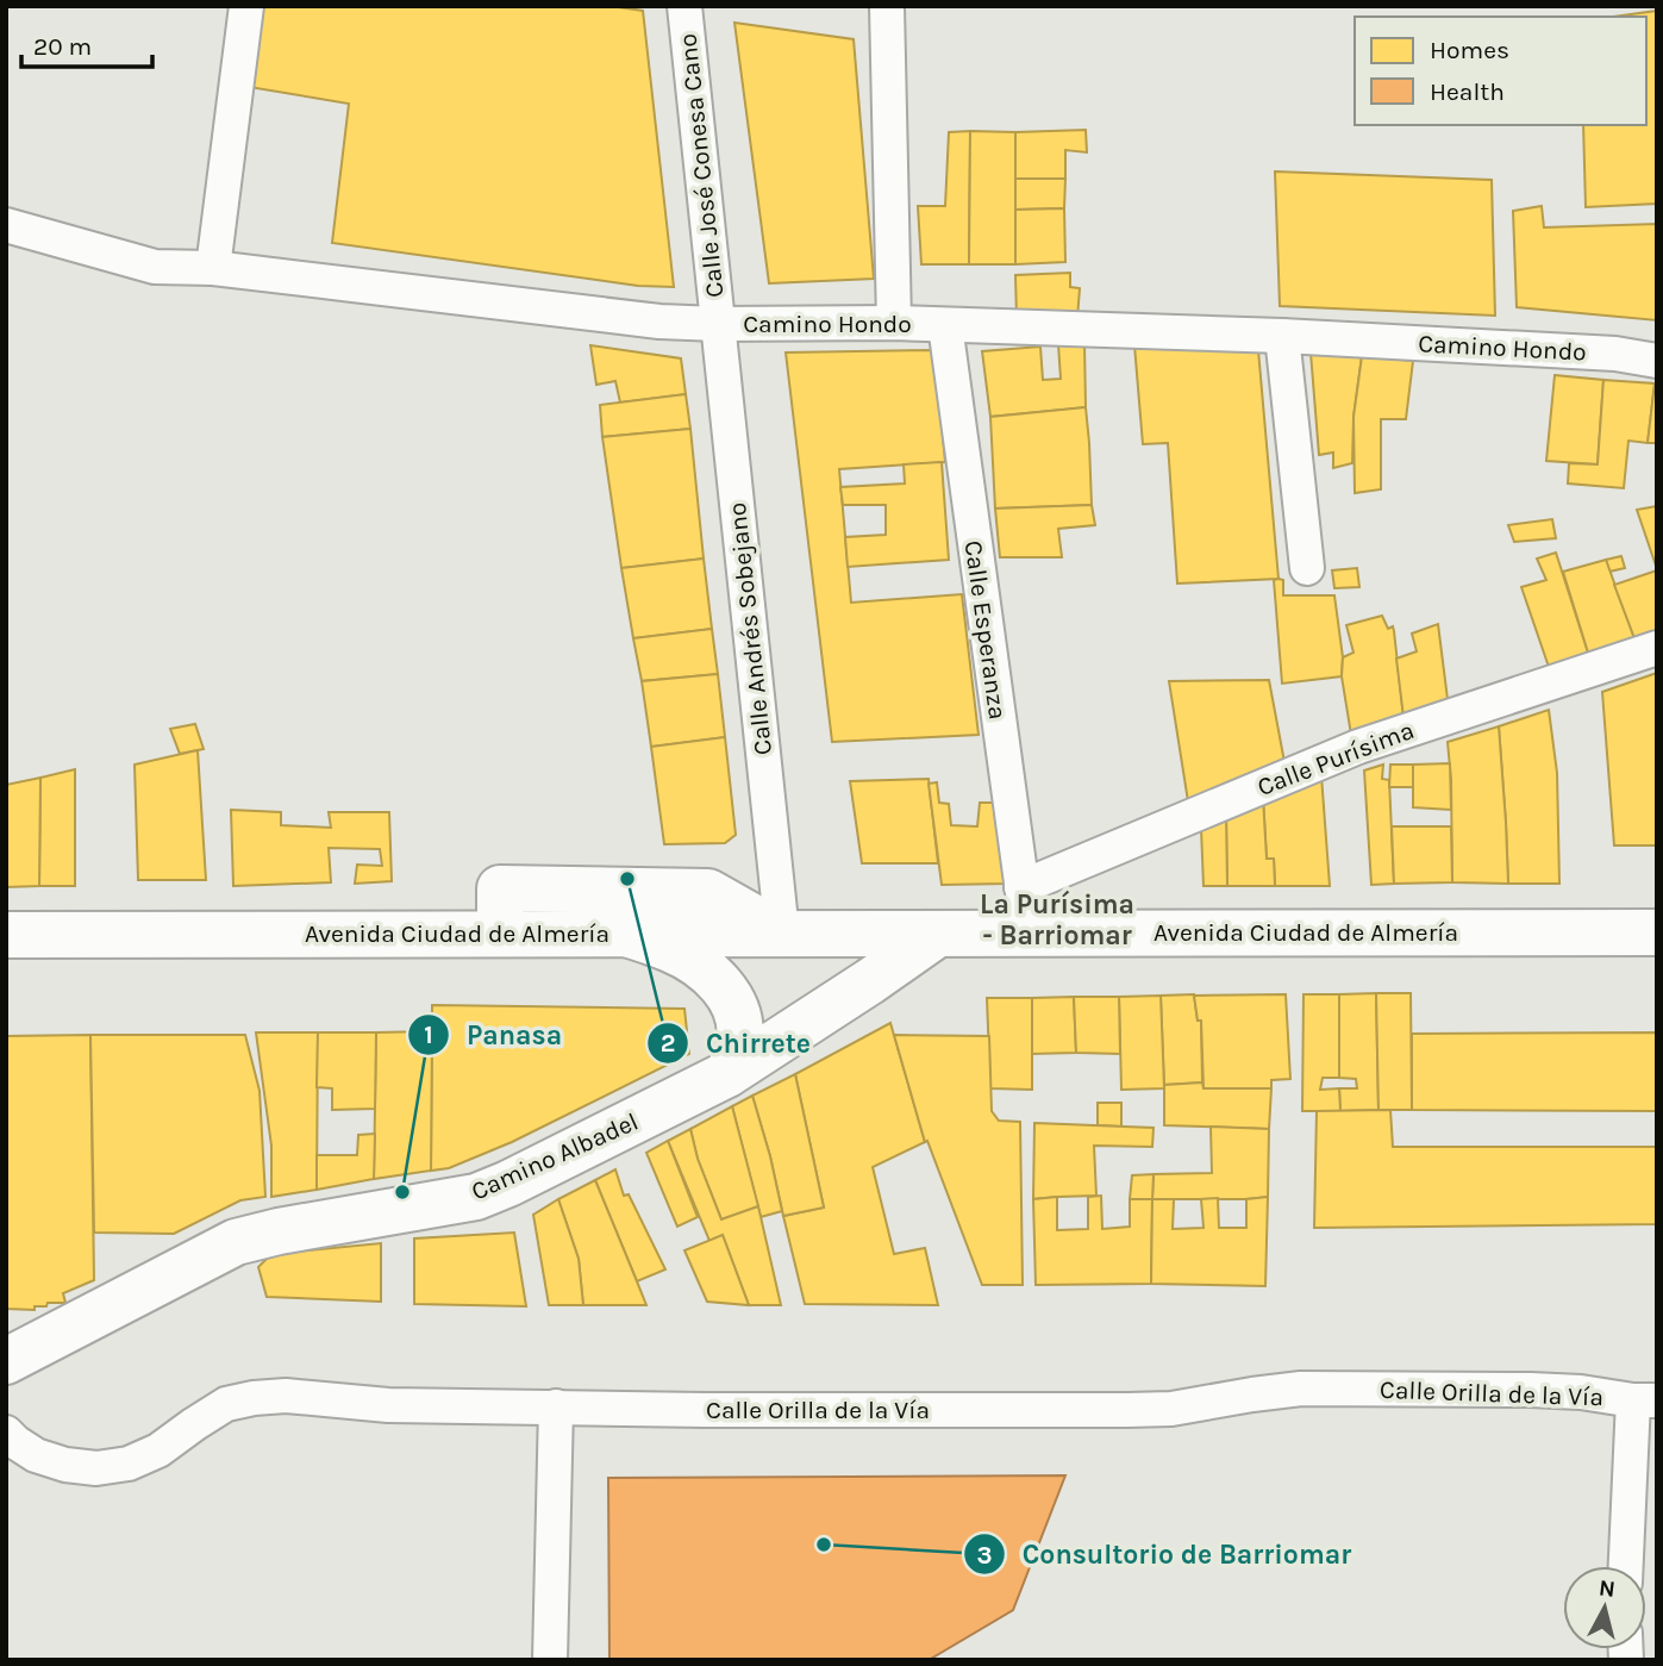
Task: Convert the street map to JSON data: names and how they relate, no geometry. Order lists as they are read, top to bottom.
{
  "streets": {
    "main road": ["Avenida Ciudad de Almería", "Camino Albadel"],
    "street": [
      "Calle José Conesa Cano",
      "Camino Hondo",
      "Calle Andrés Sobejano",
      "Calle Esperanza",
      "Calle Purísima",
      "Calle Orilla de la Vía"
    ]
  },
  "crossings": [
    ["Calle José Conesa Cano", "Camino Hondo"],
    ["Calle José Conesa Cano", "Calle Andrés Sobejano"],
    ["Camino Hondo", "Calle Andrés Sobejano"],
    ["Camino Hondo", "Calle Esperanza"],
    ["Calle Andrés Sobejano", "Avenida Ciudad de Almería"],
    ["Calle Esperanza", "Calle Purísima"],
    ["Calle Esperanza", "Avenida Ciudad de Almería"],
    ["Avenida Ciudad de Almería", "Camino Albadel"]
  ],
  "districts": ["La Purísima - Barriomar"],
  "places": ["Chirrete", "Panasa", "Consultorio de Barriomar"],
  "legend": ["Homes", "Health"],
  "scale_bar": "20 m",
  "north": "top"
}
